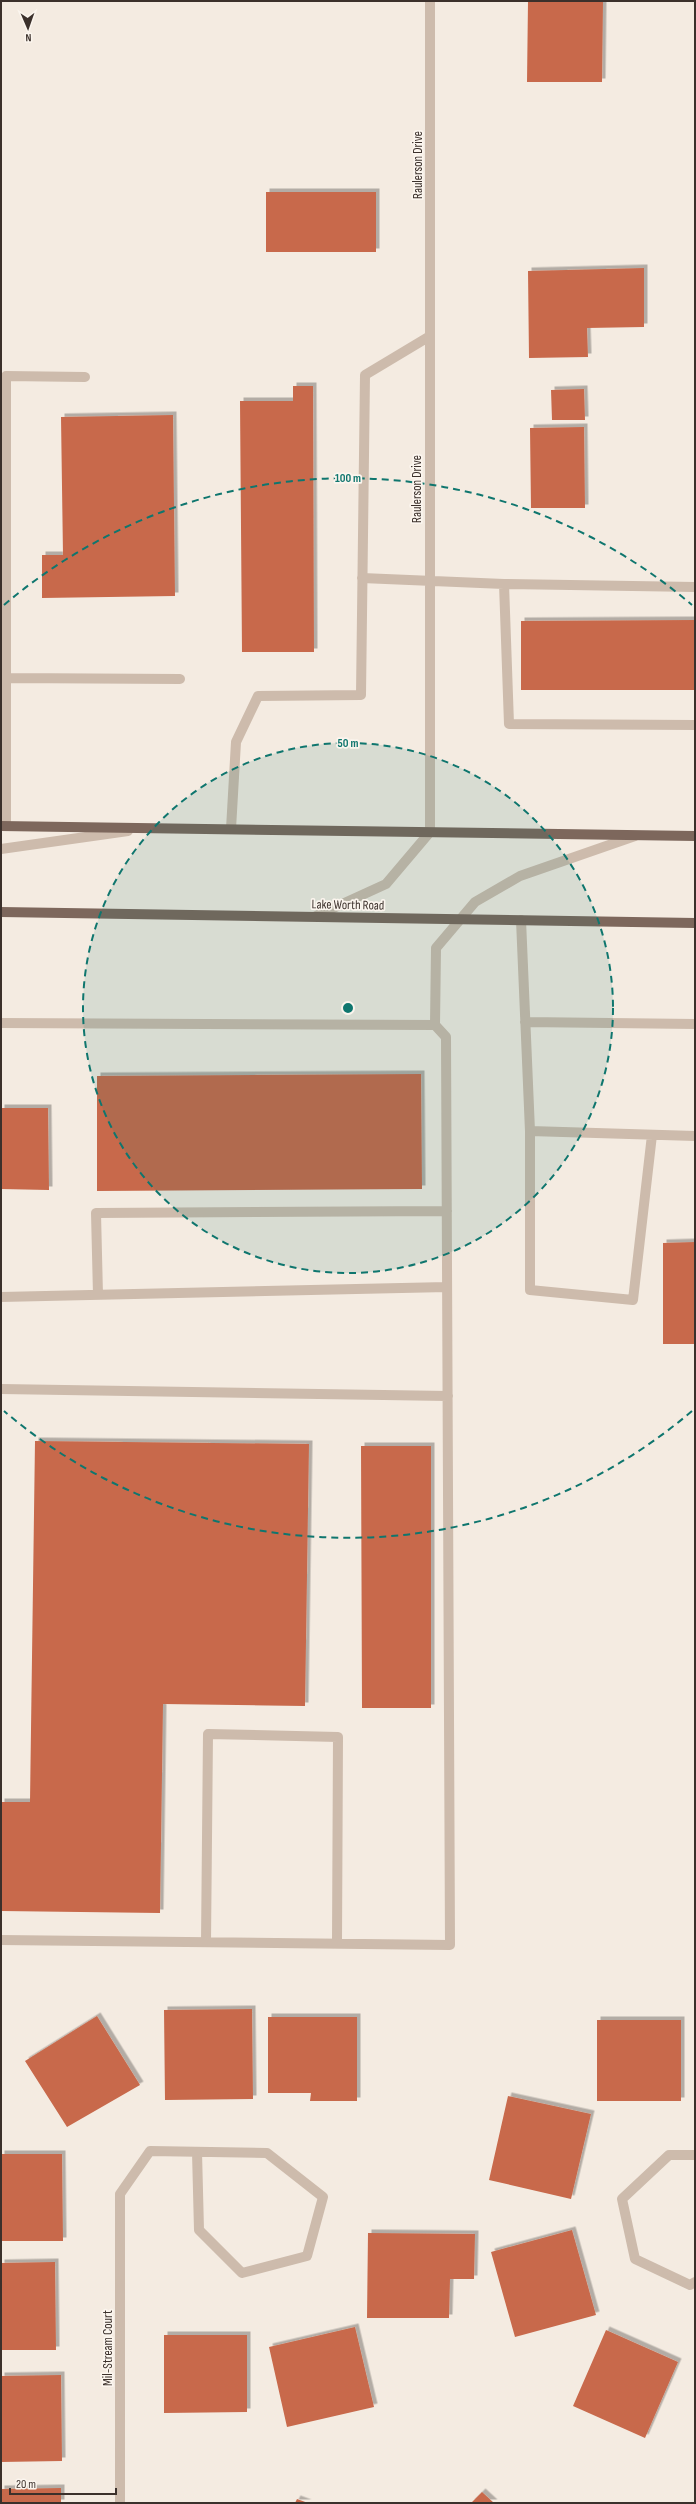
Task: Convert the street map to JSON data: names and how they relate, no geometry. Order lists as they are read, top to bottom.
{
  "streets": {
    "main road": ["Lake Worth Road"],
    "street": ["Raulerson Drive", "Mil-Stream Court"]
  },
  "scale_bar": "20 m",
  "north": "bottom",
  "rings": ["100 m", "50 m"]
}
